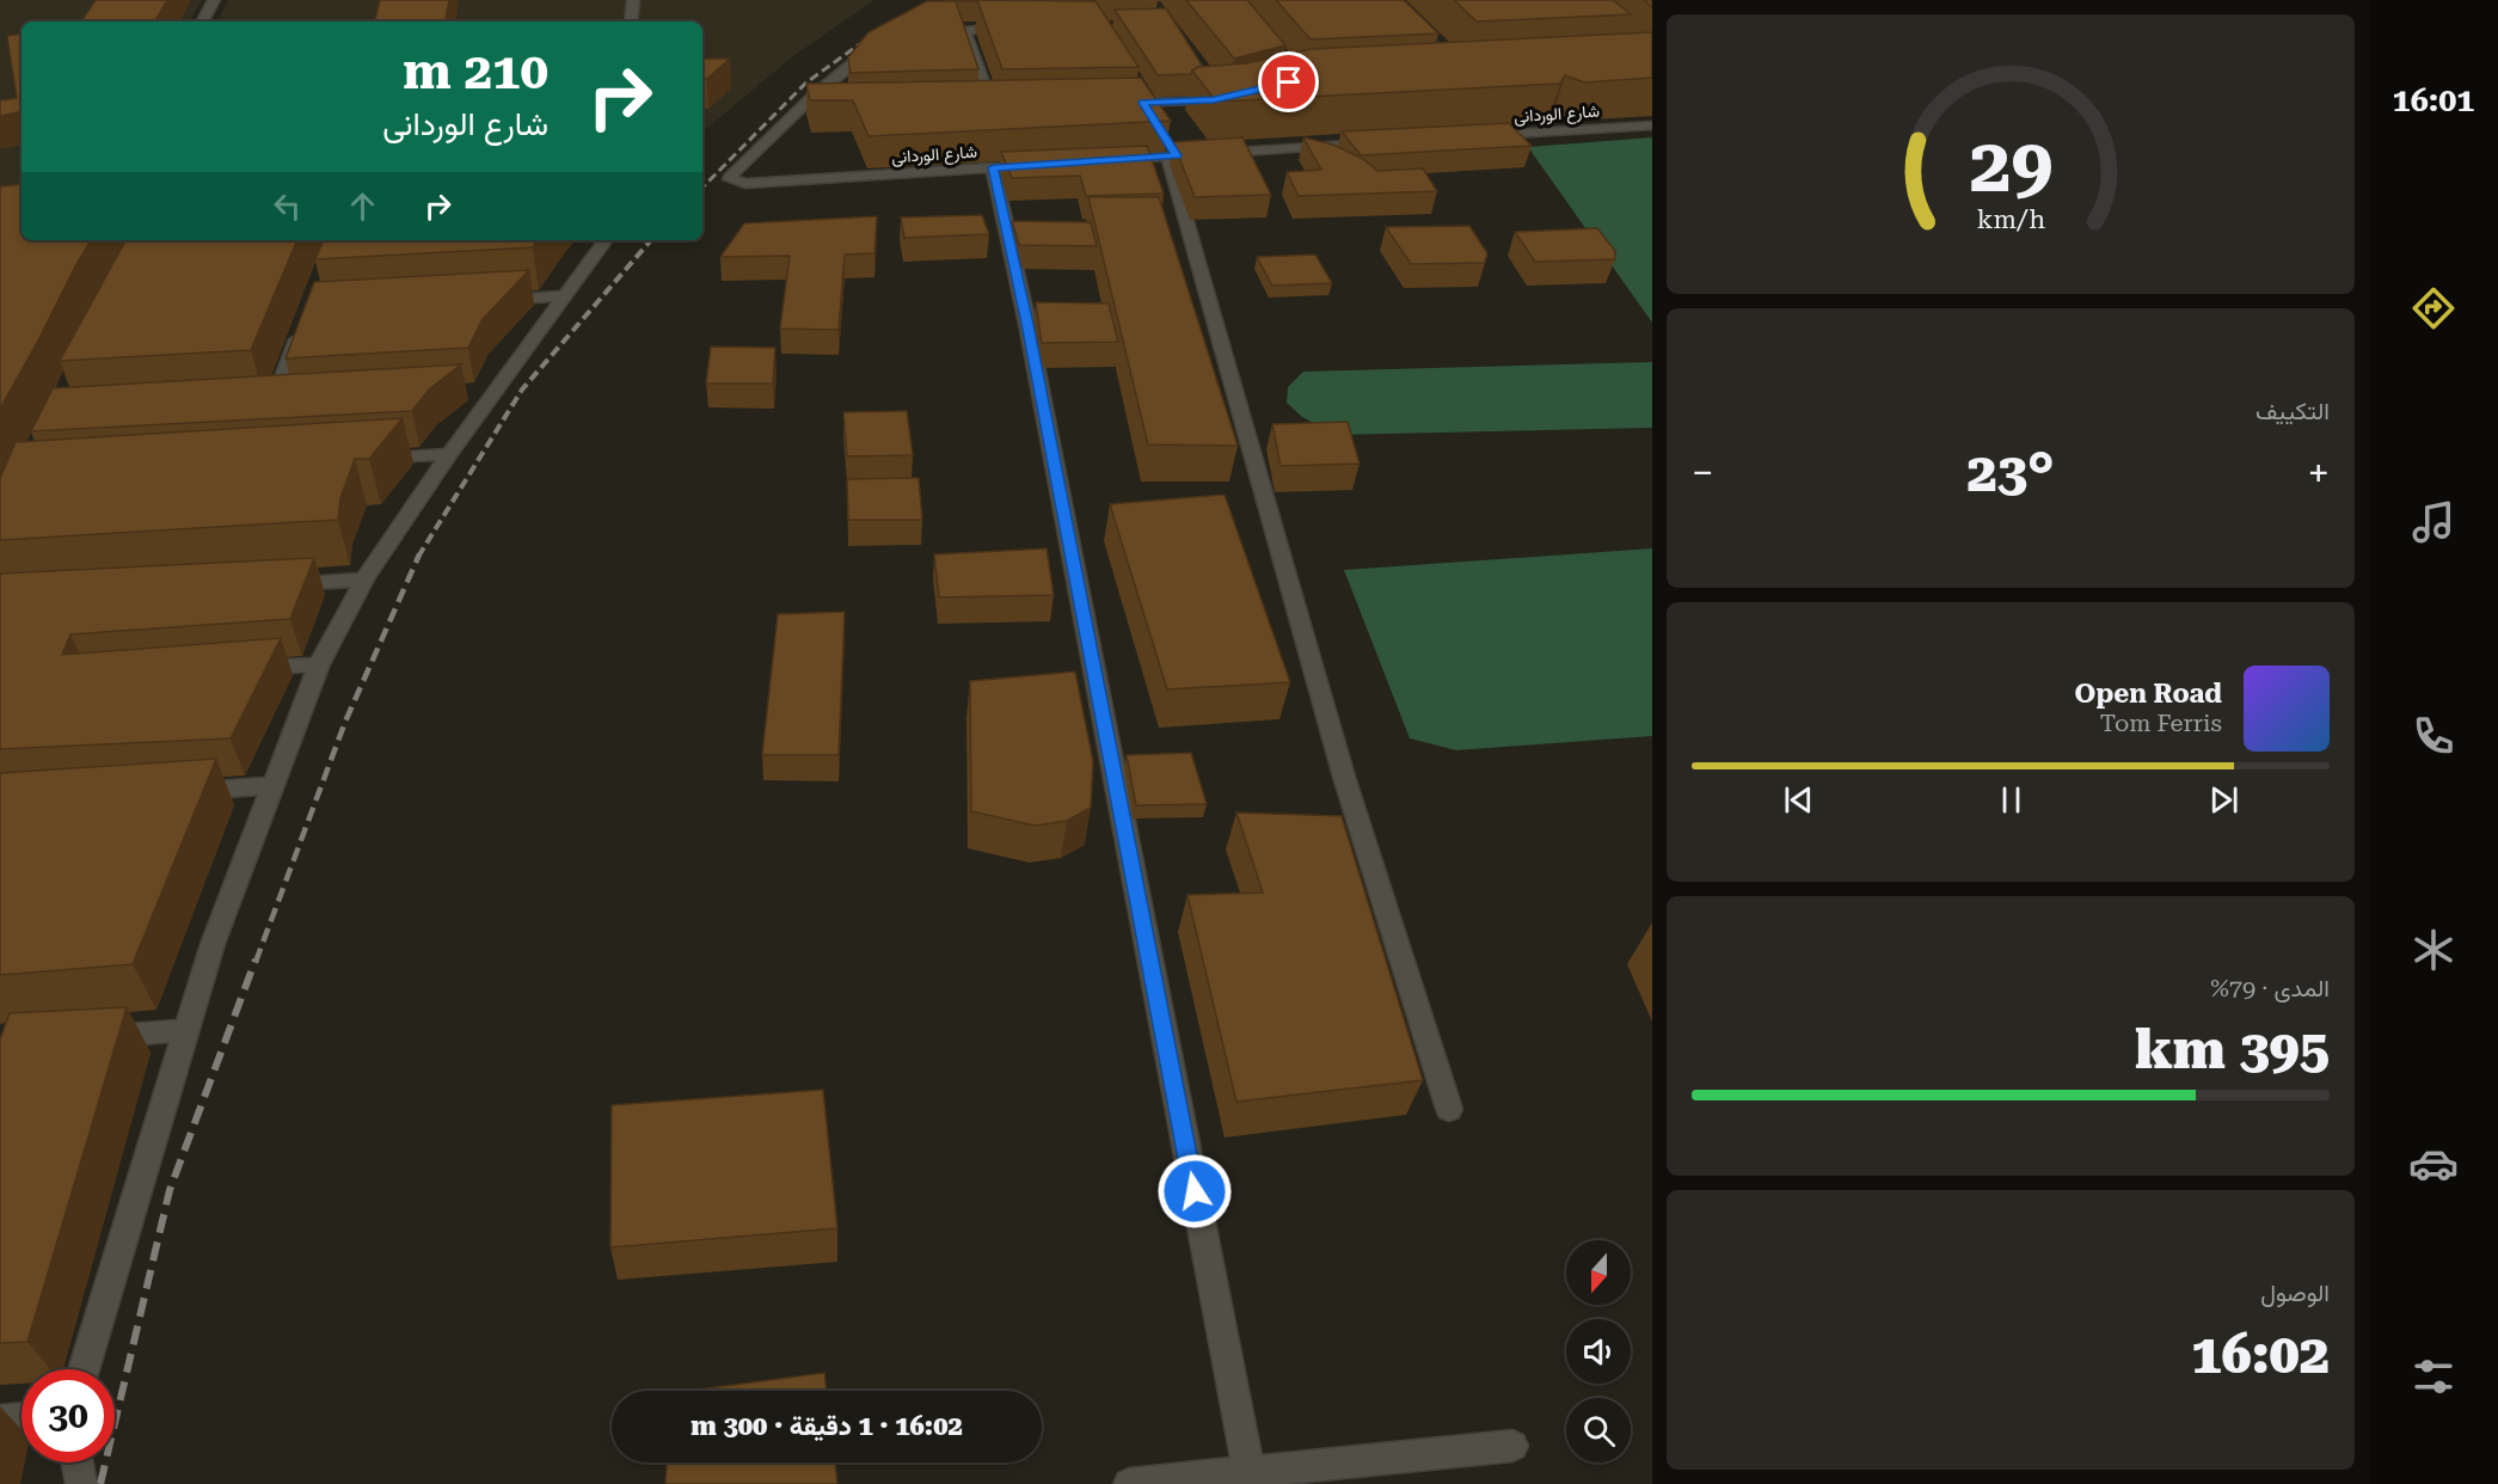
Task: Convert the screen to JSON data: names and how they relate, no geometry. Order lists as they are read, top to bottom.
{
  "streets": {
    "street": ["شارع الوردانى"]
  },
  "north": "bottom",
  "page": {
    "tabs": "16:01",
    "turn": ["210 m", "شارع الوردانى"],
    "tile": [
      "التكييف",
      ["المدى · 79%", "395 km"],
      ["الوصول", "16:02"]
    ],
    "heat": ["−", "23°", "+"],
    "song": ["Open Road", "Tom Ferris"],
    "limit": "30",
    "trip": "16:02 · 1 دقيقة · 300 m",
    "gauge": ["29", "km/h"]
  }
}
